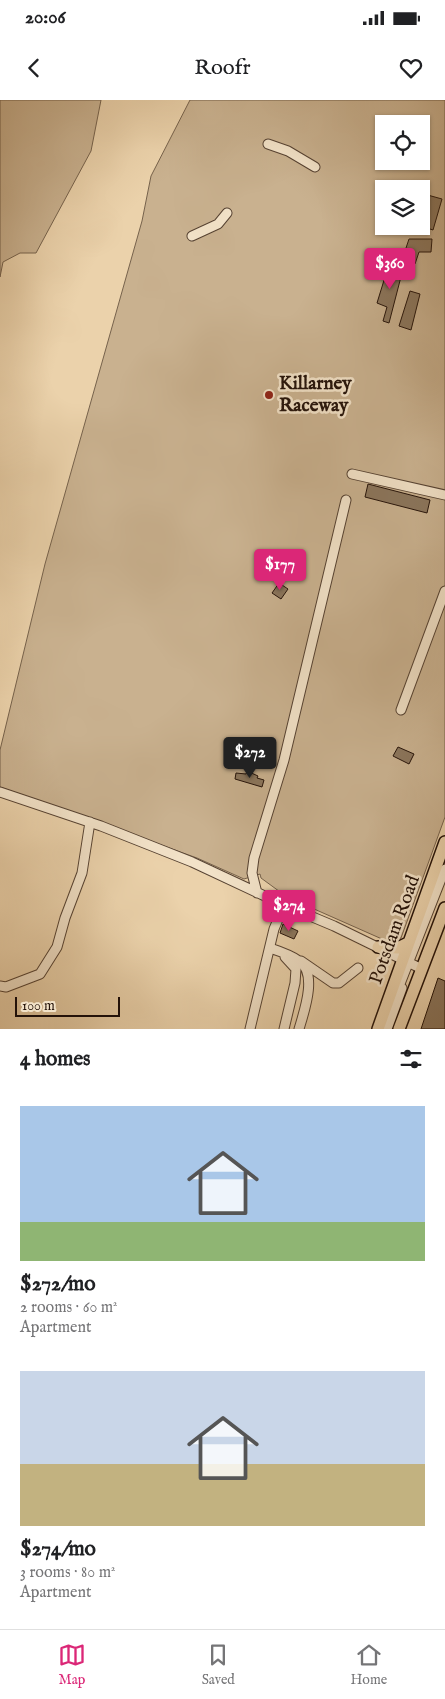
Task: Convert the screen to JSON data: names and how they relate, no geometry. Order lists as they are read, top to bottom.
{
  "streets": {
    "main road": ["Potsdam Road"]
  },
  "places": ["Killarney Raceway"],
  "scale_bar": "100 m",
  "page": {
    "status": "20:06",
    "header": "Roofr",
    "price": [
      "$360",
      "$177",
      "$272",
      "$274"
    ],
    "scale": "100 m",
    "heading": "4 homes",
    "list": [
      {
        "name": "$272/mo",
        "note": "2 rooms · 60 m² · Apartment"
      },
      {
        "name": "$274/mo",
        "note": "3 rooms · 80 m² · Apartment"
      }
    ],
    "tabs": ["Map", "Saved", "Home"]
  }
}
